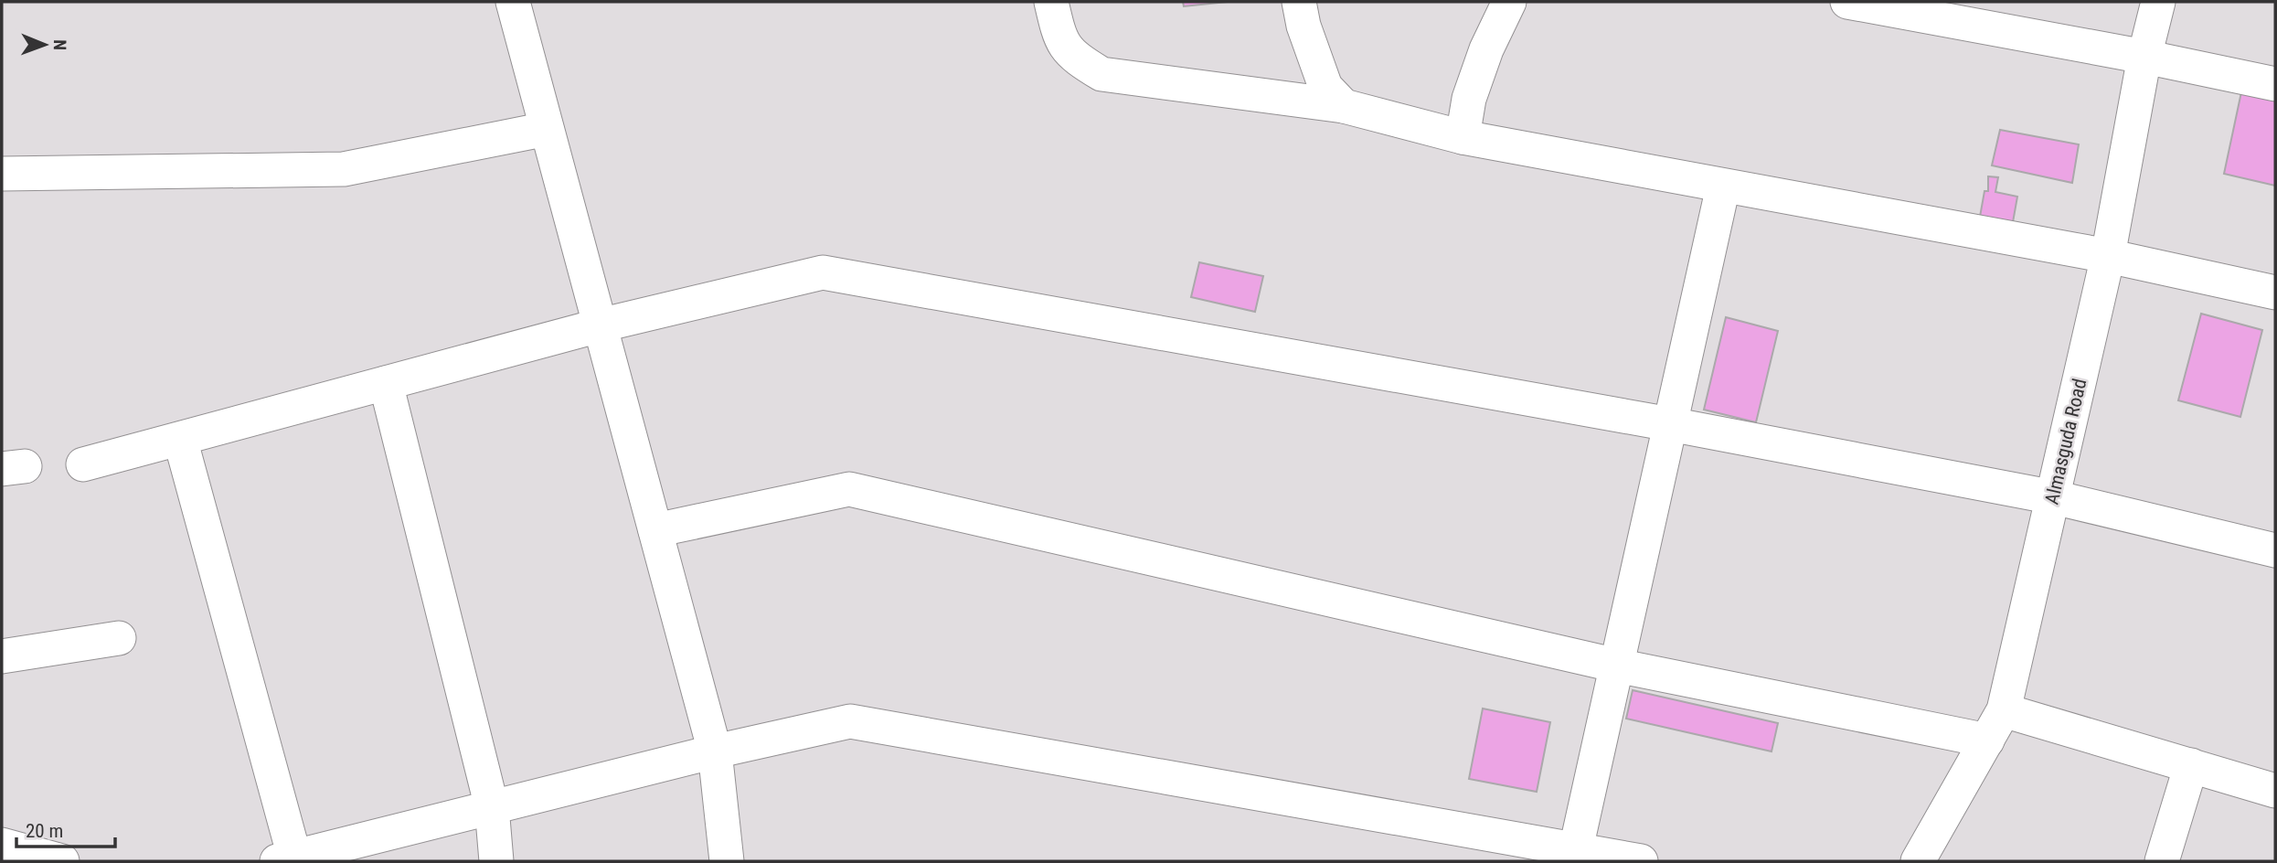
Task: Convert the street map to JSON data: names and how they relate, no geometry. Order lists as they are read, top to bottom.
{
  "streets": {
    "street": ["Almasguda Road"]
  },
  "scale_bar": "20 m",
  "north": "right"
}
